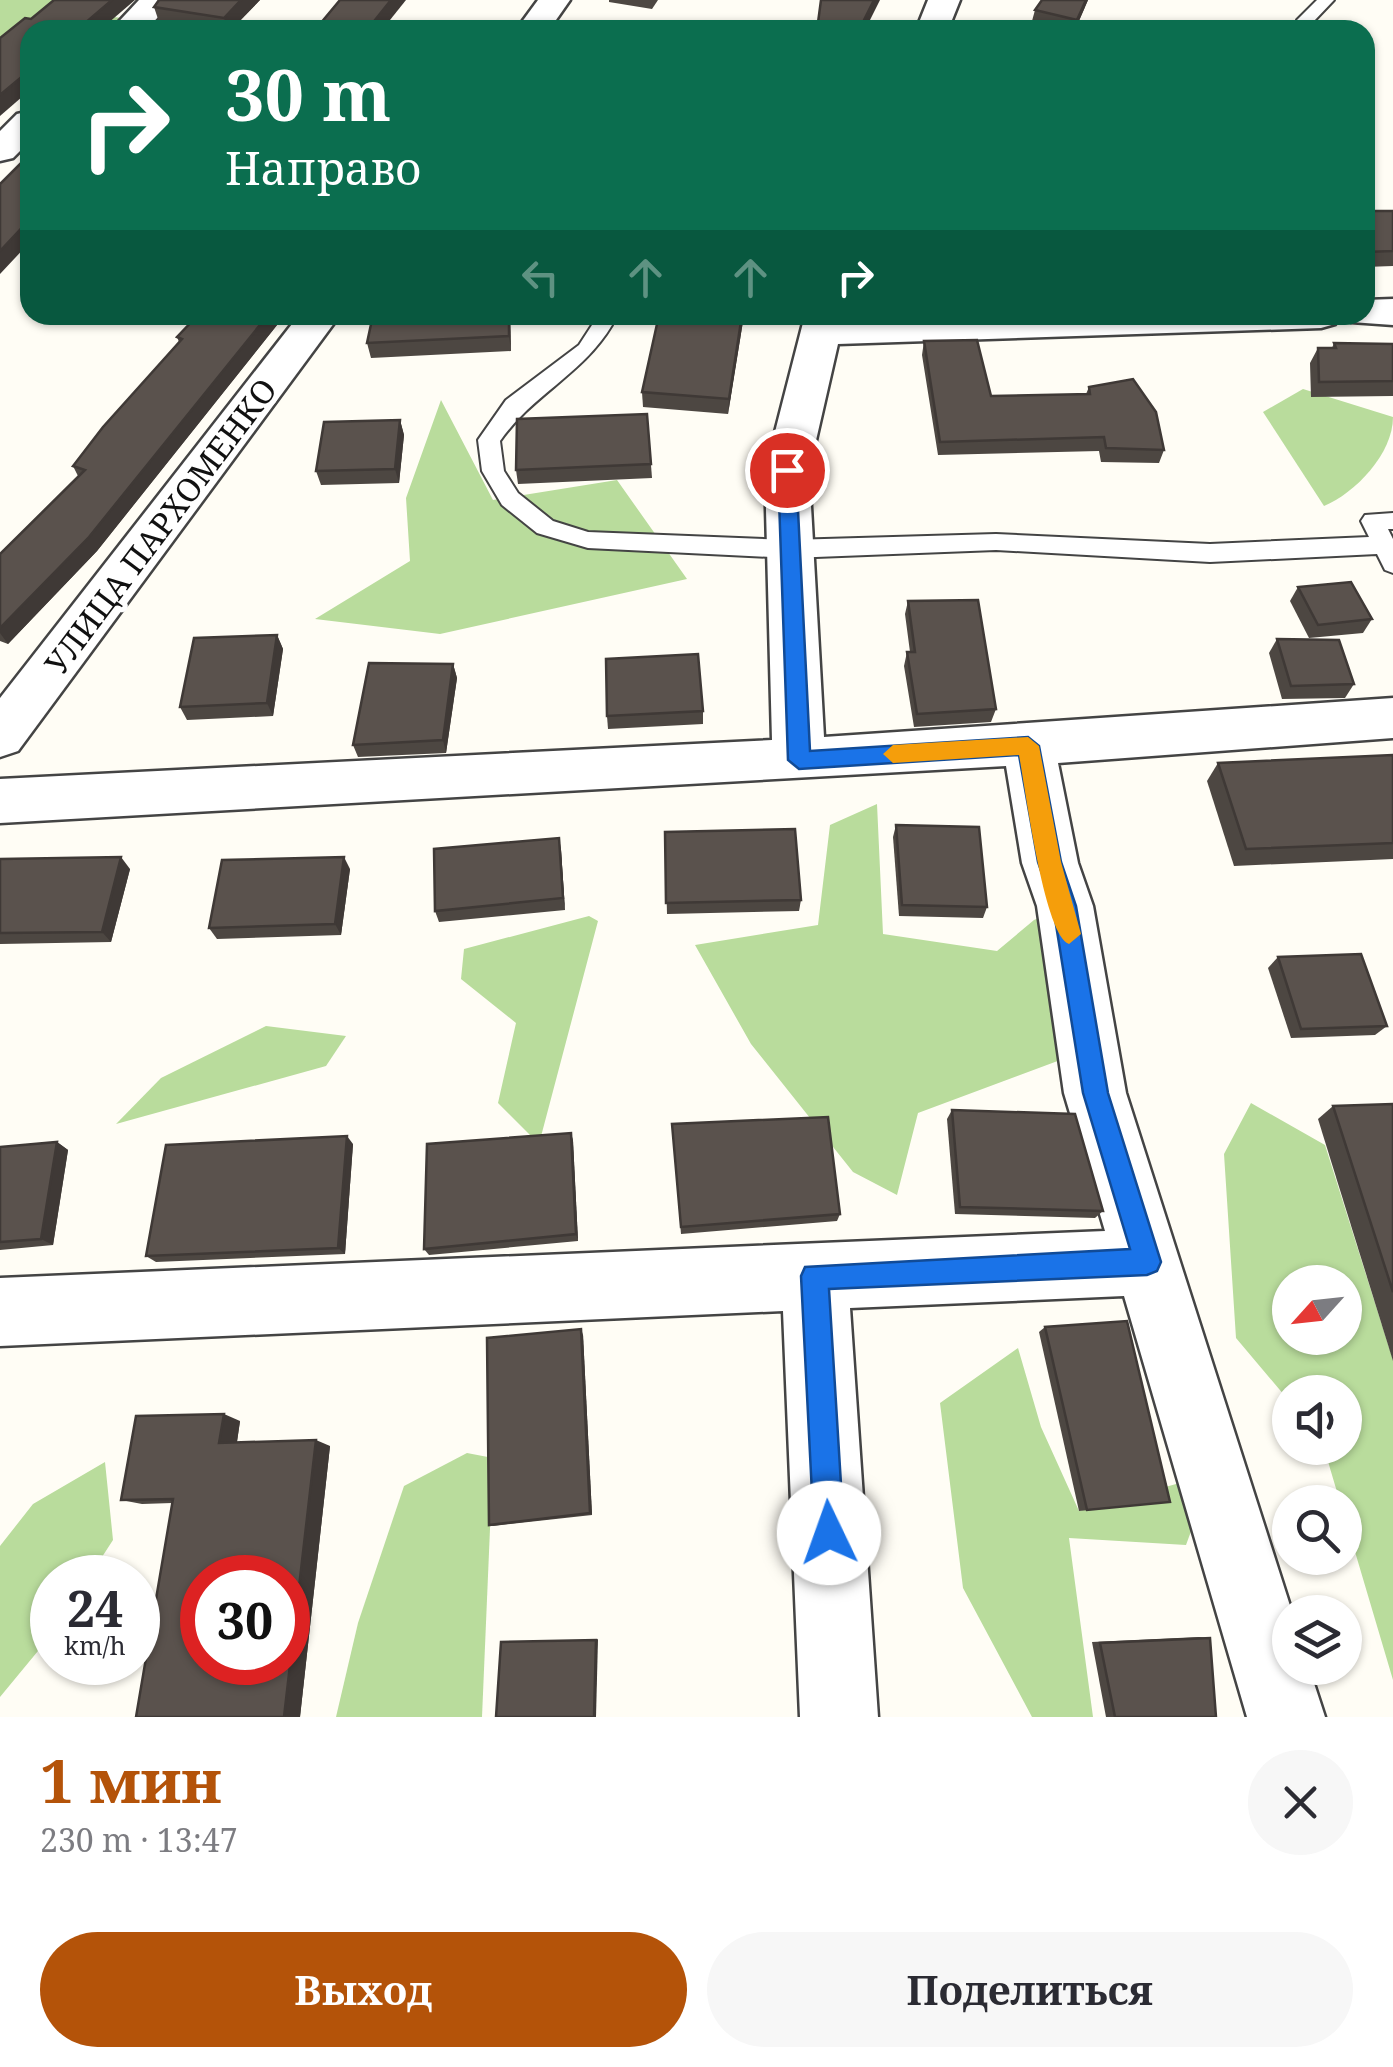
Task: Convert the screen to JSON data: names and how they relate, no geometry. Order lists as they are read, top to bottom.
{
  "streets": {
    "street": ["УЛИЦА ПАРХОМЕНКО"]
  },
  "north": "bottom left",
  "page": {
    "turn": ["30 m", "Направо"],
    "speed": "24 km/h",
    "limit": "30",
    "heading": ["1 мин", "230 m · 13:47"],
    "buttons": ["Выход", "Поделиться"]
  }
}
